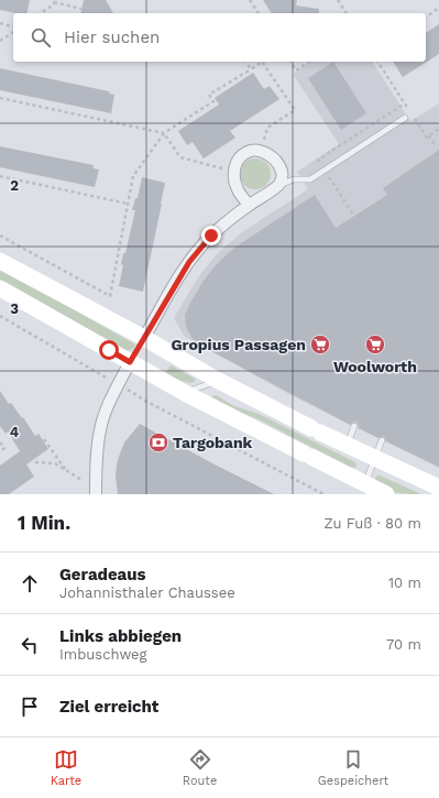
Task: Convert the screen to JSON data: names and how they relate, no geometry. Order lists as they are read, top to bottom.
{
  "places": {
    "supermarket": ["Gropius Passagen", "Woolworth"],
    "bank": ["Targobank"]
  },
  "page": {
    "search": "Hier suchen",
    "heading": ["1 Min.", "Zu Fuß · 80 m"],
    "list": [
      ["Geradeaus", "Johannisthaler Chaussee", "10 m"],
      ["Links abbiegen", "Imbuschweg", "70 m"],
      "Ziel erreicht"
    ],
    "nav": ["Karte", "Route", "Gespeichert"]
  },
  "grid": {
    "rows": ["2", "3", "4"]
  }
}
